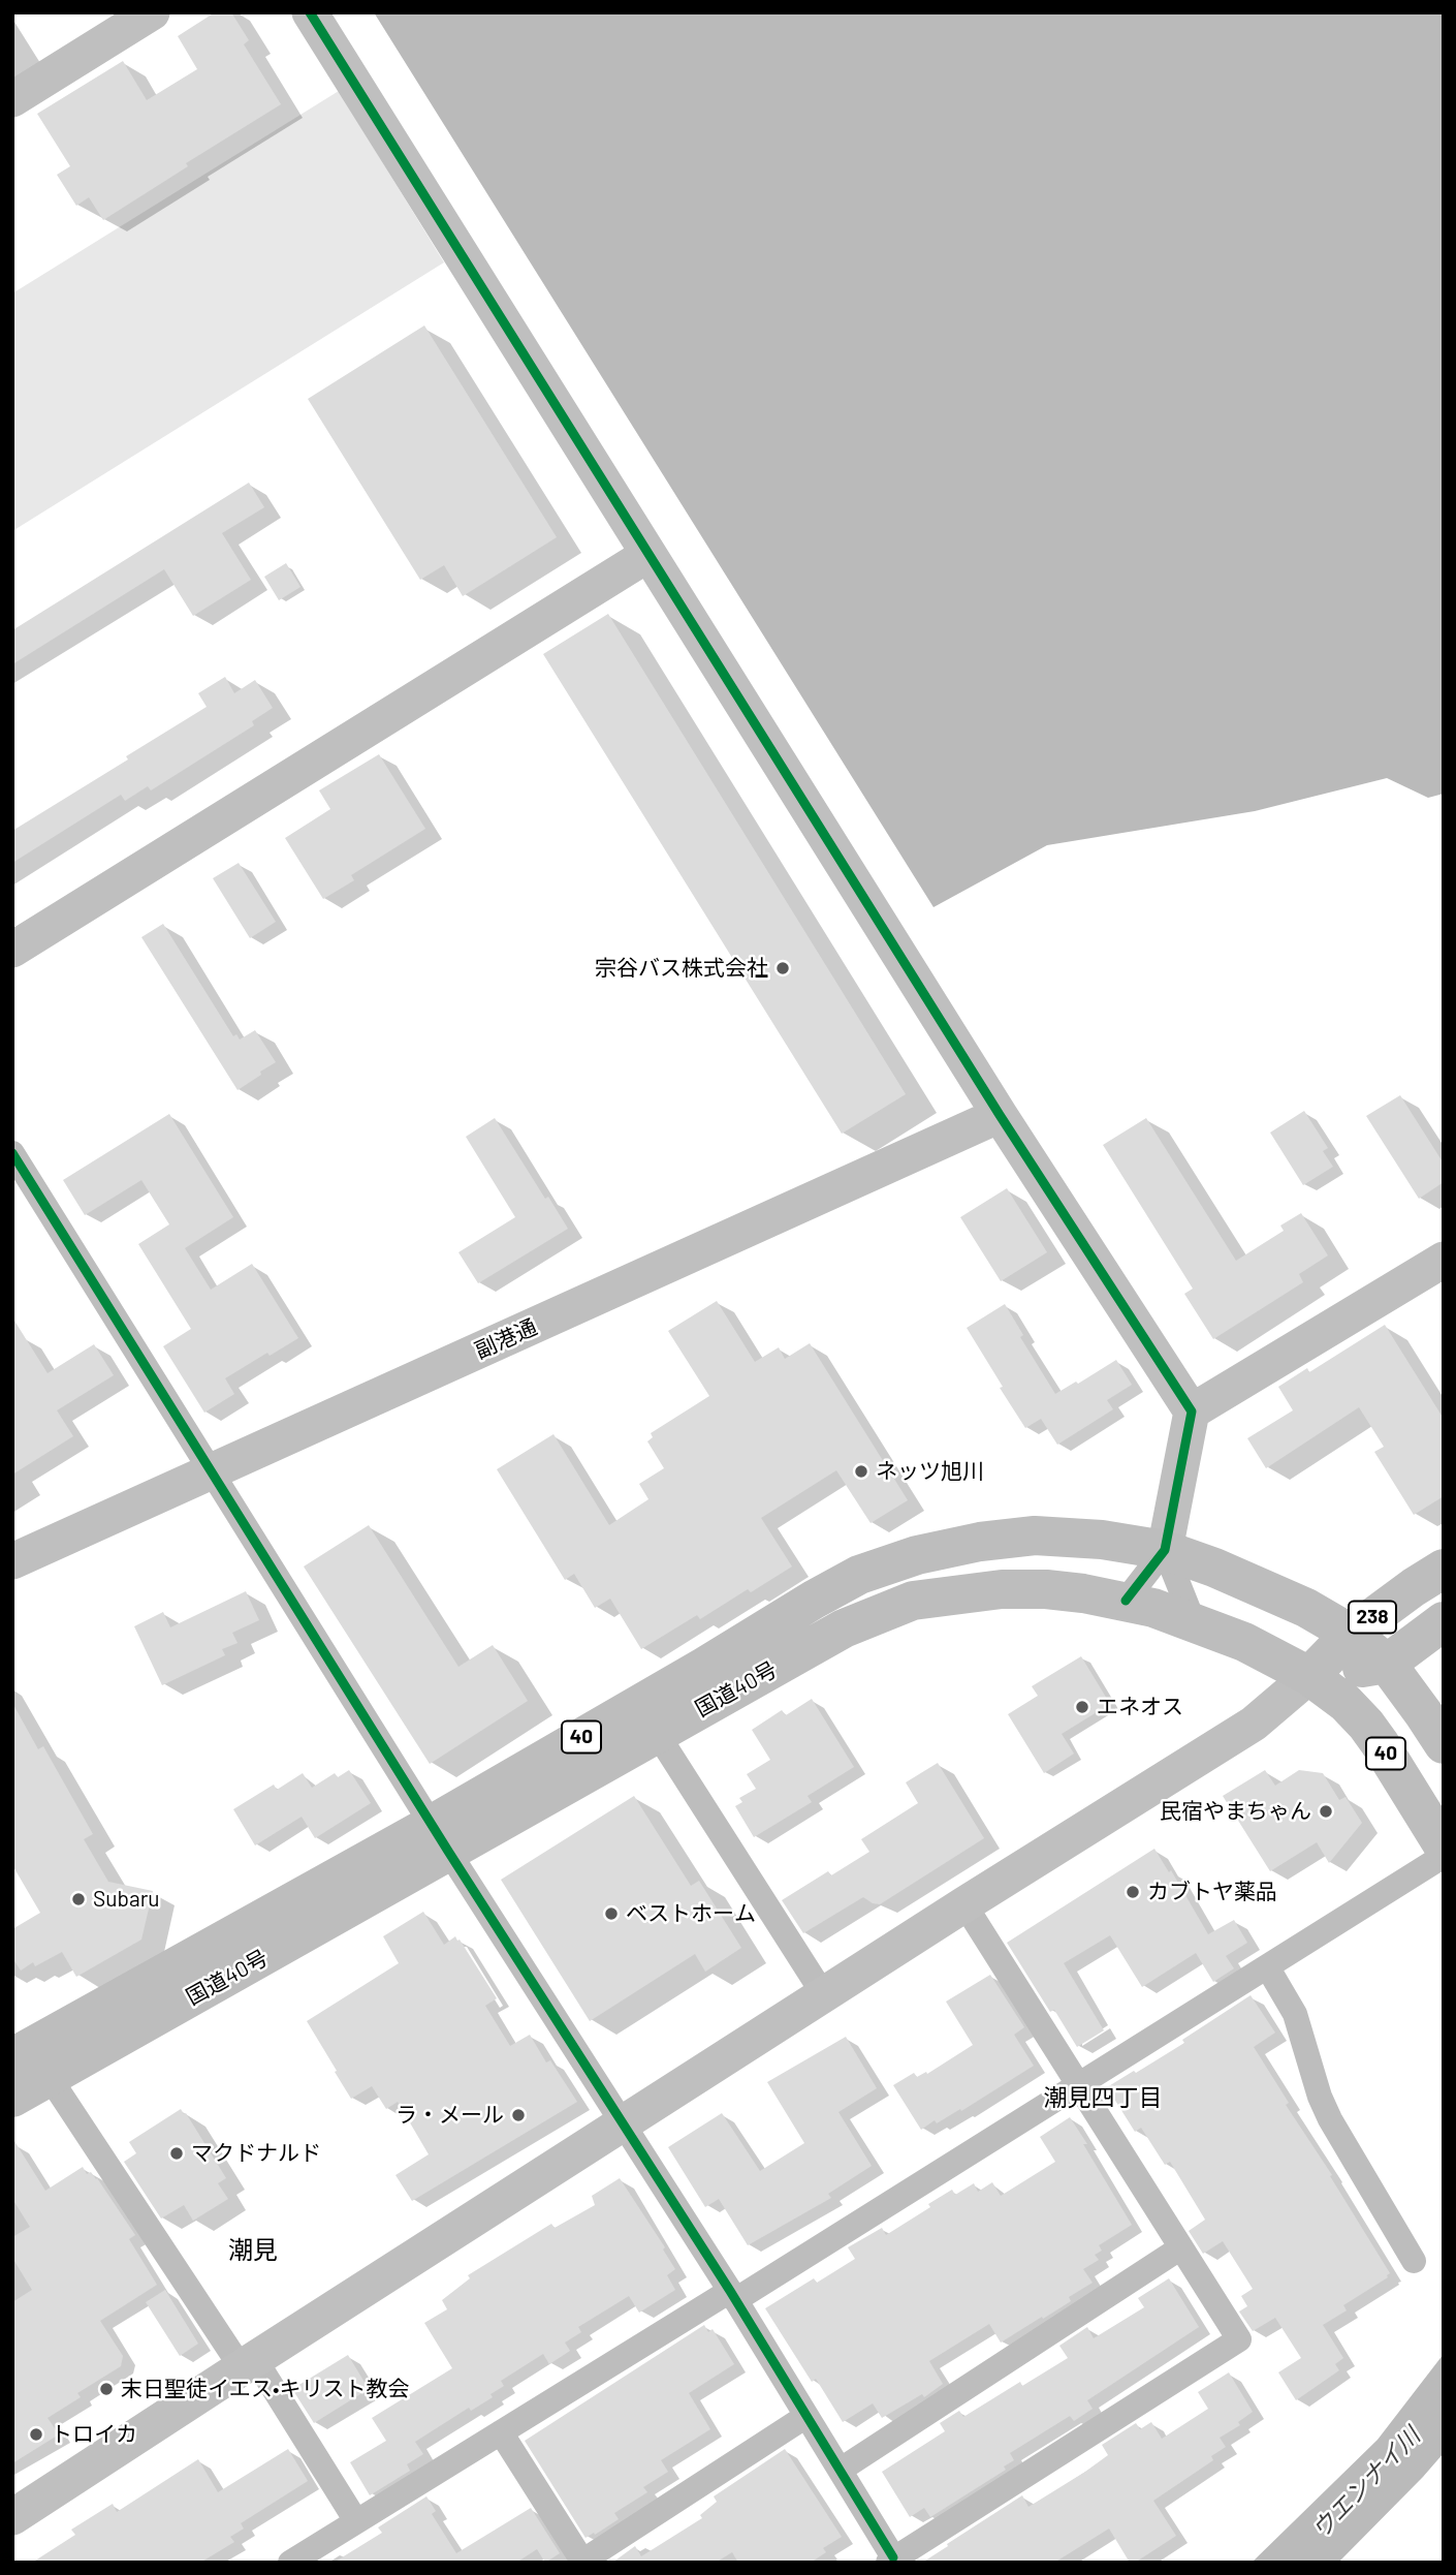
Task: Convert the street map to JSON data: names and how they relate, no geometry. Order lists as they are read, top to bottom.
{
  "streets": {
    "highway": ["238", "国道40号", "40"],
    "street": ["副港通"]
  },
  "crossings": [
    ["238", "国道40号"]
  ],
  "districts": ["潮見四丁目", "潮見"],
  "water": ["ウエンナイ川"],
  "places": [
    "宗谷バス株式会社",
    "ネッツ旭川",
    "エネオス",
    "民宿やまちゃん",
    "カブトヤ薬品",
    "Subaru",
    "ベストホーム",
    "ラ・メール",
    "マクドナルド",
    "末日聖徒イエス•キリスト教会",
    "トロイカ"
  ]
}
